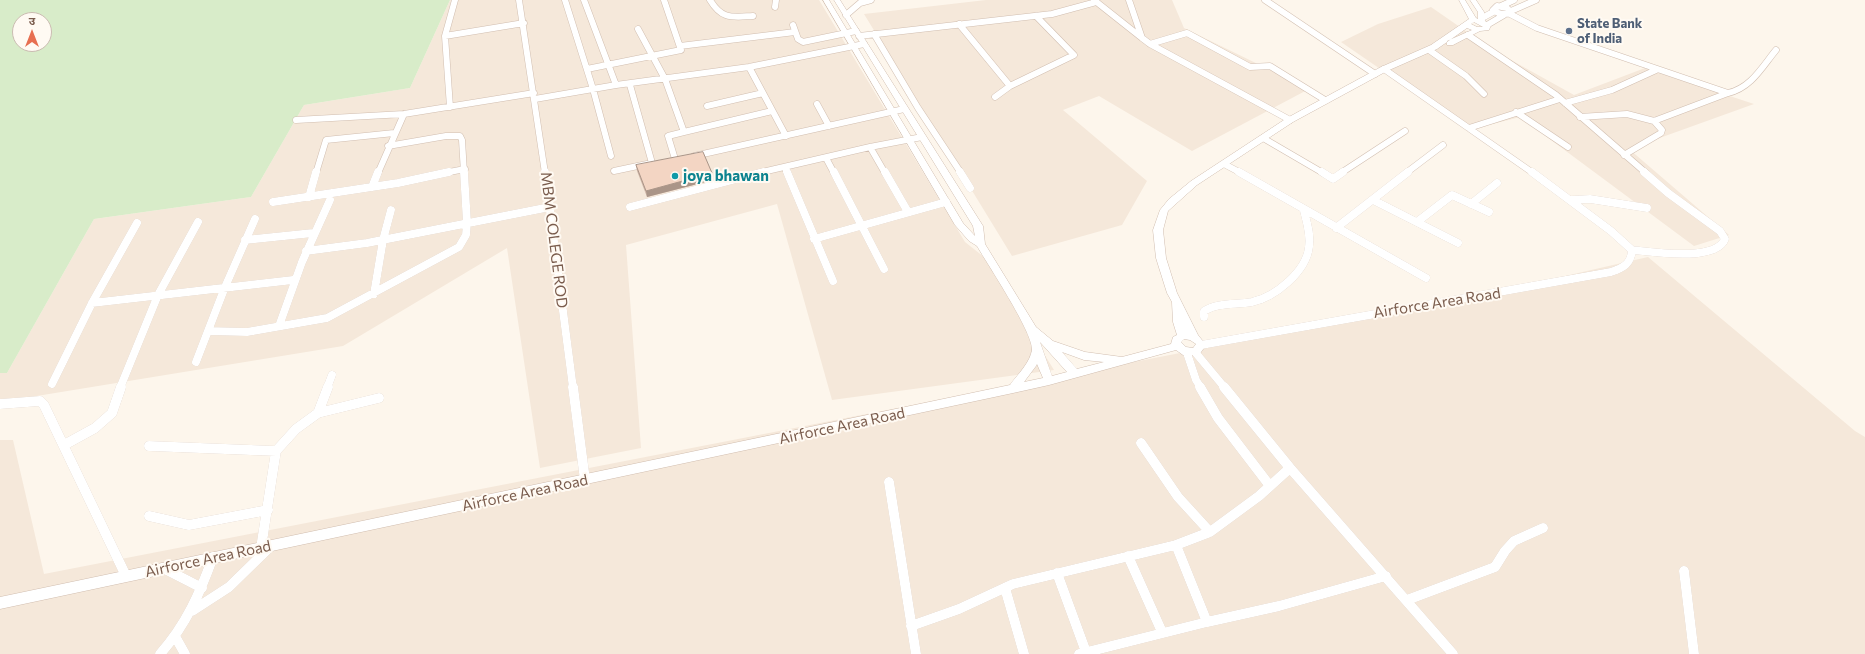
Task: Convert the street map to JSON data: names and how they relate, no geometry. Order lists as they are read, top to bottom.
{
  "streets": {
    "street": ["MBM COLEGE ROD", "Airforce Area Road"]
  },
  "crossings": [
    ["MBM COLEGE ROD", "Airforce Area Road"]
  ],
  "places": ["State Bank of India", "joya bhawan"],
  "north": "top"
}
